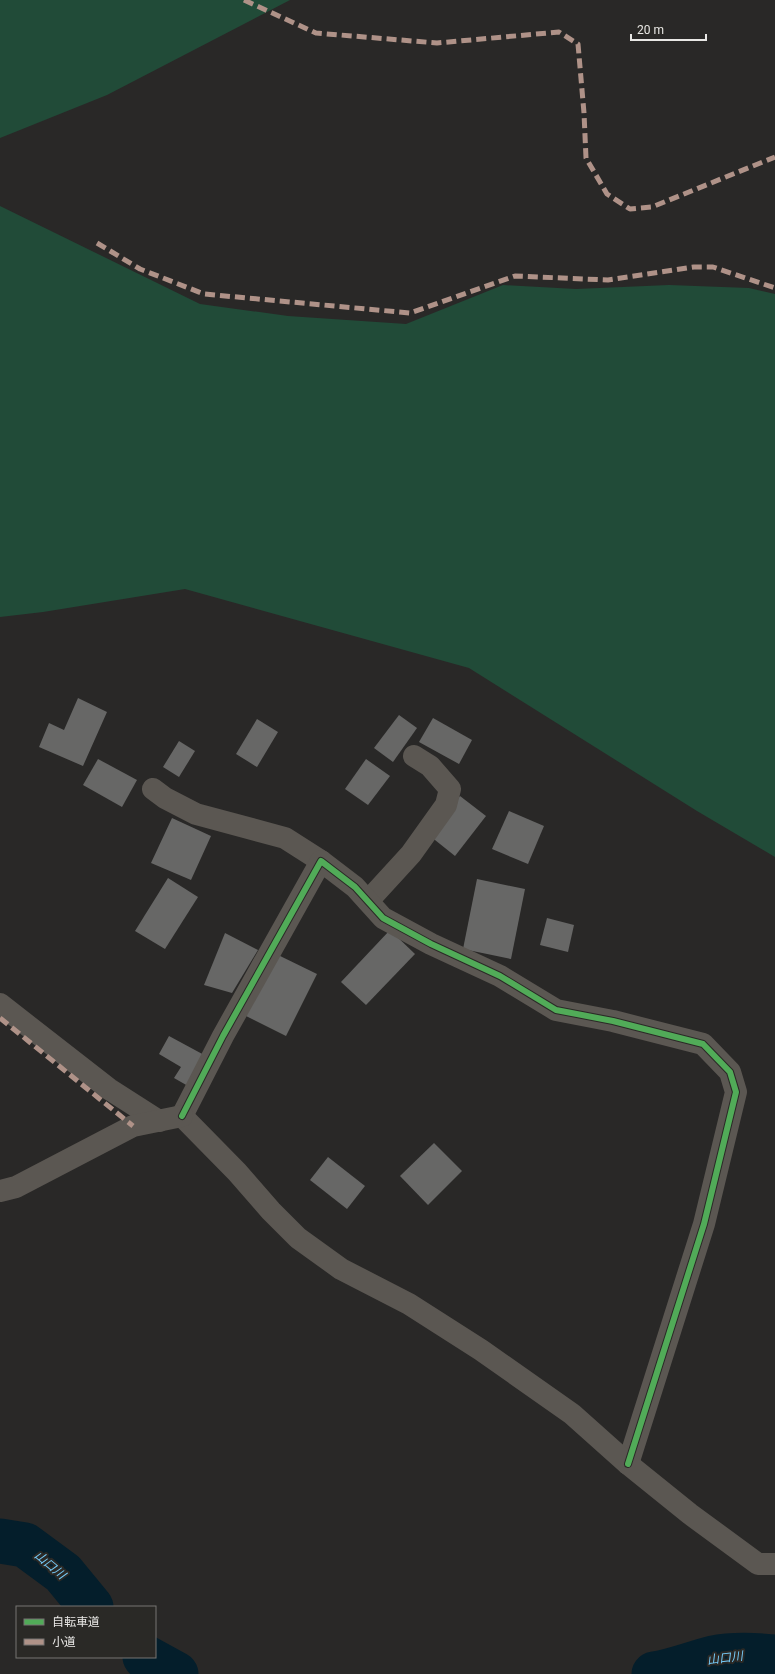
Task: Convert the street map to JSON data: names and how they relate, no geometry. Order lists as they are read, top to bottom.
{
  "water": ["山口川"],
  "legend": ["自転車道", "小道"],
  "scale_bar": "20 m"
}
